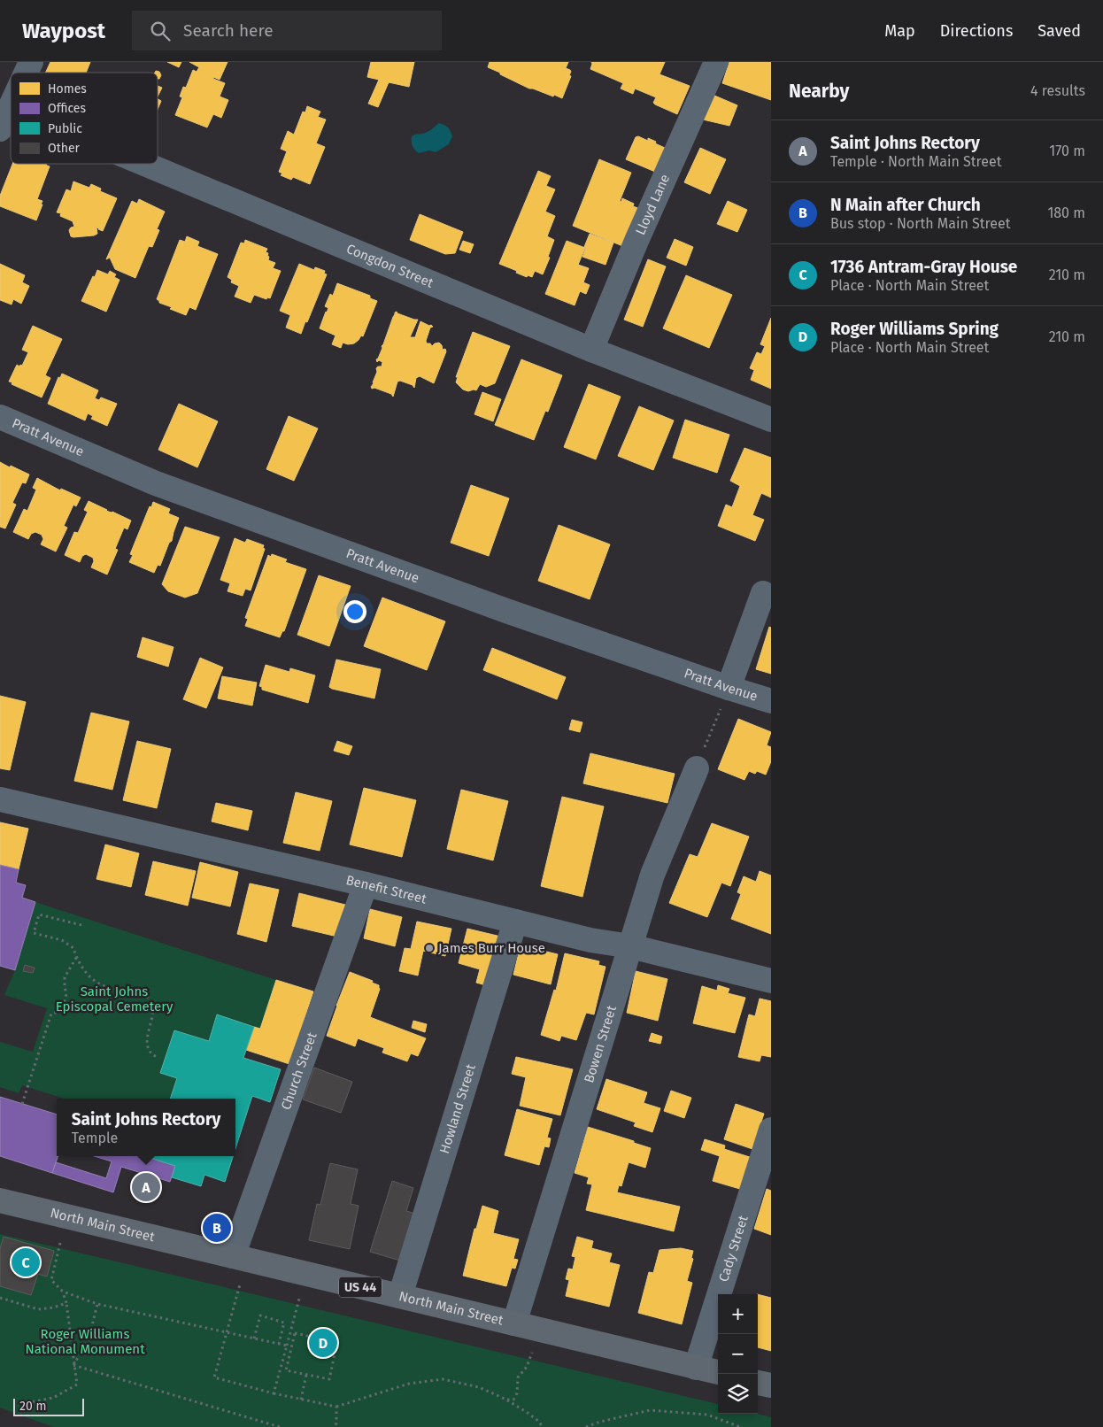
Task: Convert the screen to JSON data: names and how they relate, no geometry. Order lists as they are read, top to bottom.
{
  "streets": {
    "main road": ["North Main Street", "US 44"],
    "street": [
      "Lloyd Lane",
      "Congdon Street",
      "Pratt Avenue",
      "Benefit Street",
      "Bowen Street",
      "Church Street",
      "Howland Street",
      "Cady Street"
    ]
  },
  "crossings": [
    ["Lloyd Lane", "Congdon Street"],
    ["Benefit Street", "Bowen Street"],
    ["Benefit Street", "Church Street"],
    ["Benefit Street", "Howland Street"],
    ["Bowen Street", "North Main Street"],
    ["Church Street", "North Main Street"],
    ["Howland Street", "North Main Street"],
    ["North Main Street", "Cady Street"]
  ],
  "parks": ["Saint Johns Episcopal Cemetery", "Roger Williams National Monument"],
  "places": ["James Burr House"],
  "legend": [
    "Homes",
    "Offices",
    "Public",
    "Other"
  ],
  "scale_bar": "20 m",
  "page": {
    "header": "Waypost",
    "search": "Search here",
    "nav": ["Map", "Directions", "Saved"],
    "heading": ["Nearby", "4 results"],
    "list": [
      {
        "mark": "A",
        "name": "Saint Johns Rectory",
        "note": "Temple · North Main Street",
        "value": "170 m"
      },
      {
        "mark": "B",
        "name": "N Main after Church",
        "note": "Bus stop · North Main Street",
        "value": "180 m"
      },
      {
        "mark": "C",
        "name": "1736 Antram-Gray House",
        "note": "Place · North Main Street",
        "value": "210 m"
      },
      {
        "mark": "D",
        "name": "Roger Williams Spring",
        "note": "Place · North Main Street",
        "value": "210 m"
      }
    ],
    "popup": ["Saint Johns Rectory", "Temple"],
    "pins": [
      "A",
      "B",
      "C",
      "D"
    ],
    "map_buttons": ["+", "−"],
    "scale": "20 m"
  }
}
